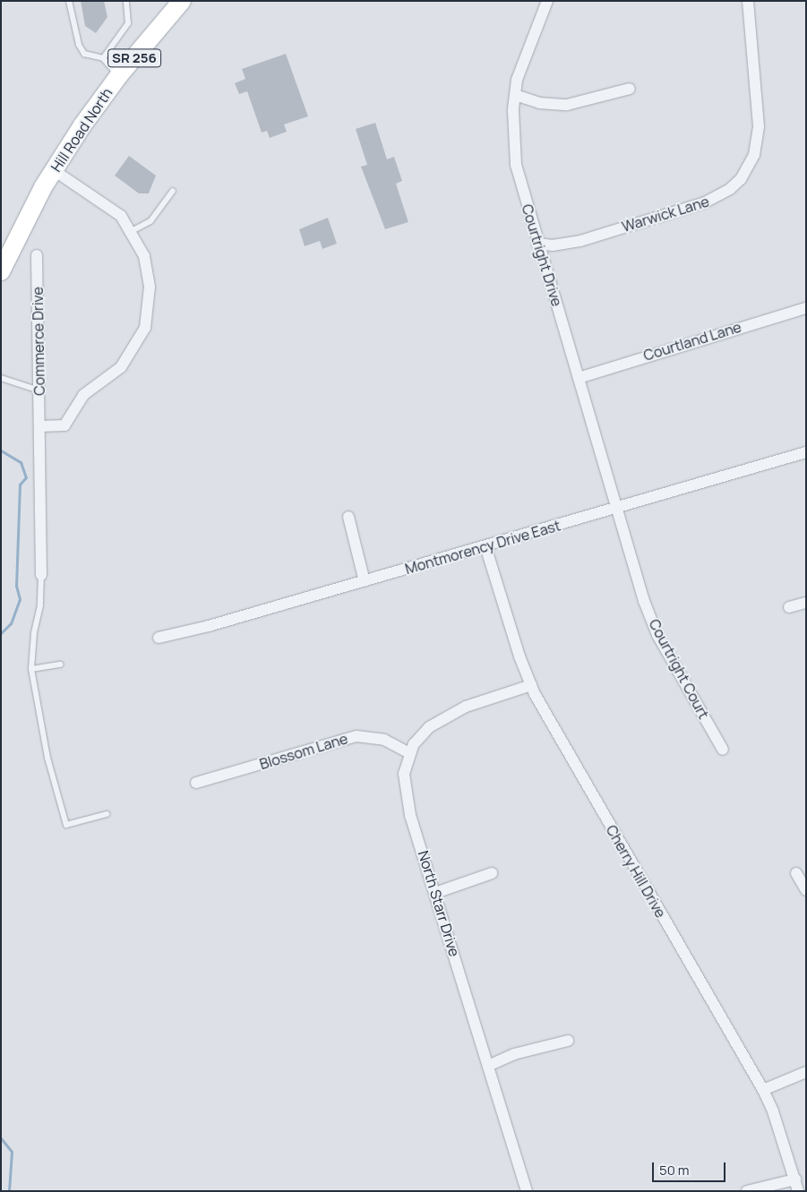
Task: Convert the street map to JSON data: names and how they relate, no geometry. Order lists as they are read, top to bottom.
{
  "streets": {
    "main road": ["SR 256", "Hill Road North"],
    "street": [
      "Warwick Lane",
      "Courtright Drive",
      "Commerce Drive",
      "Courtland Lane",
      "Montmorency Drive East",
      "Courtright Court",
      "Blossom Lane",
      "Cherry Hill Drive",
      "North Starr Drive"
    ]
  },
  "crossings": [
    ["Warwick Lane", "Courtright Drive"],
    ["Courtright Drive", "Courtland Lane"],
    ["Courtright Drive", "Montmorency Drive East"],
    ["Courtright Drive", "Courtright Court"],
    ["Montmorency Drive East", "Courtright Court"],
    ["Montmorency Drive East", "Cherry Hill Drive"],
    ["Blossom Lane", "North Starr Drive"],
    ["Cherry Hill Drive", "North Starr Drive"]
  ],
  "scale_bar": "50 m"
}
